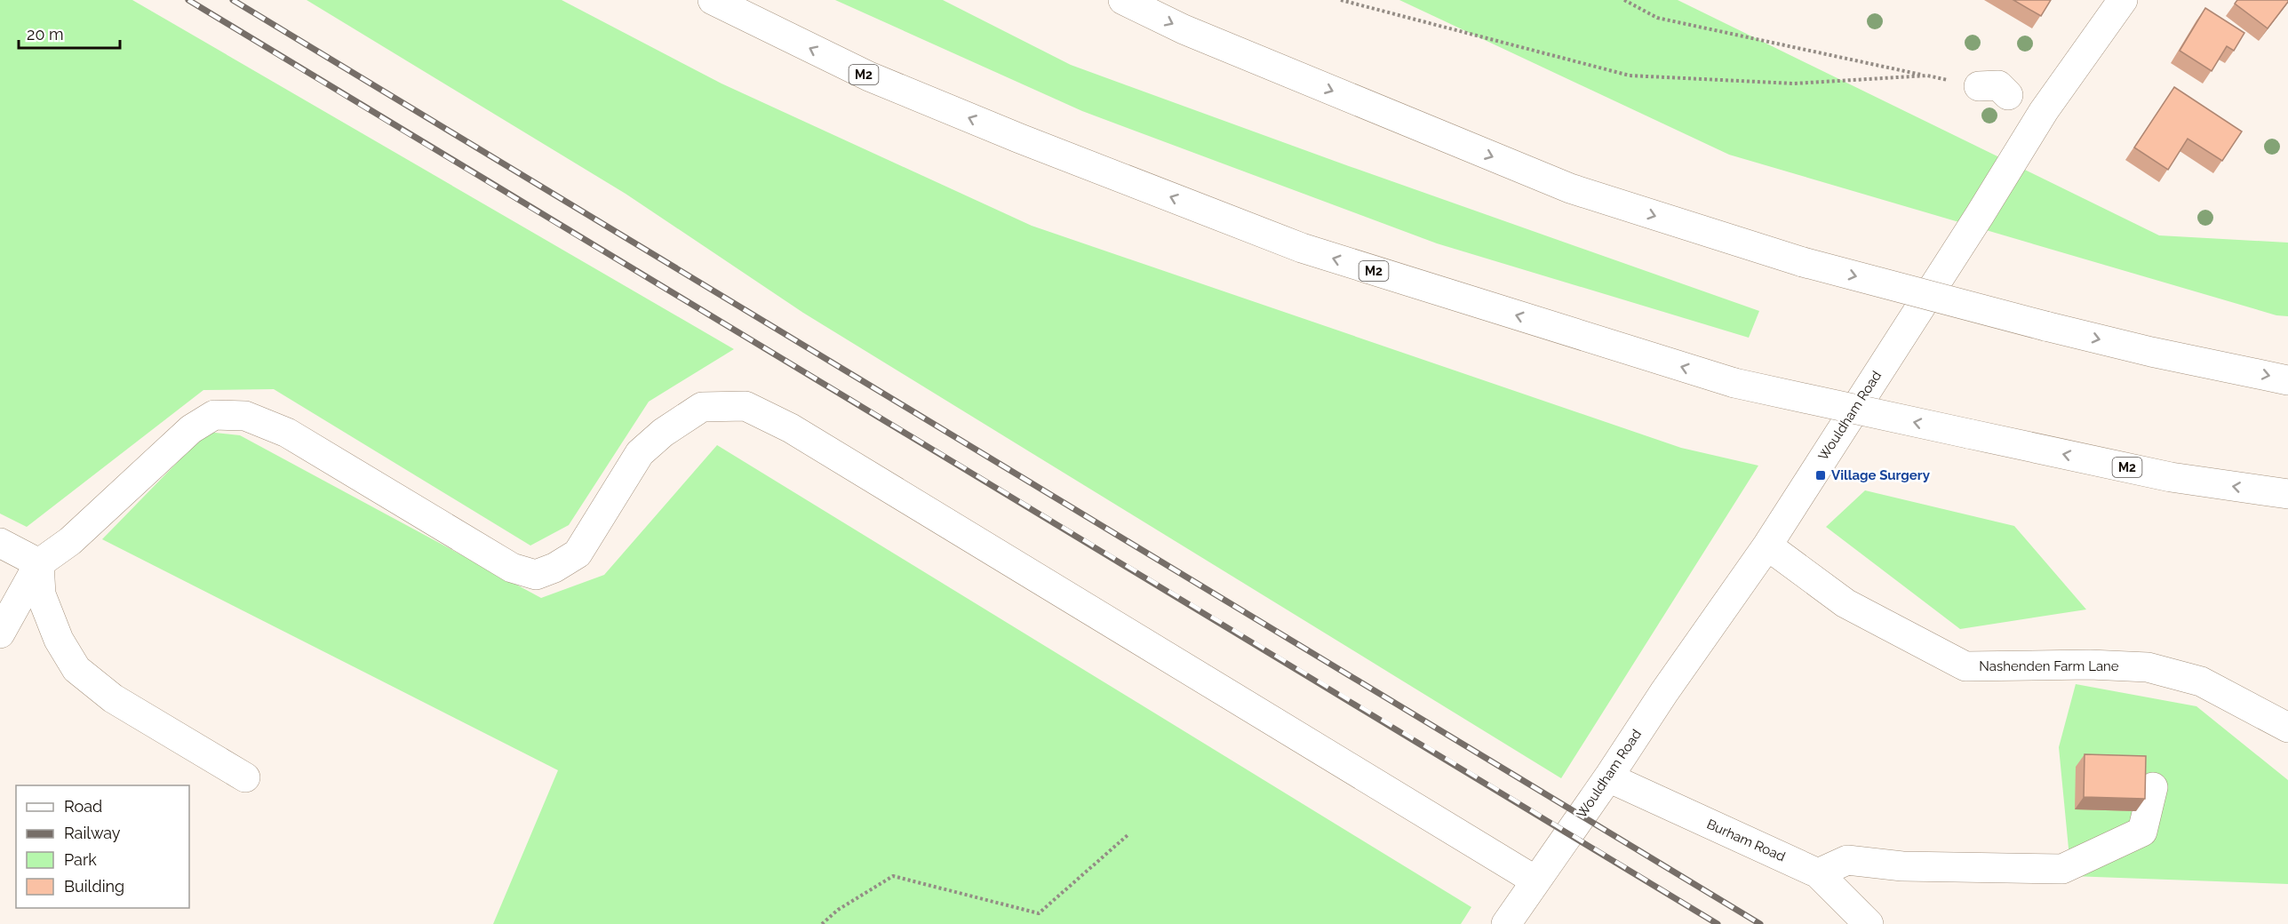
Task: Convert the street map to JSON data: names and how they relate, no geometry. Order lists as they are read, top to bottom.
{
  "streets": {
    "main road": [
      "M2",
      "Wouldham Road",
      "Nashenden Farm Lane",
      "Burham Road"
    ]
  },
  "crossings": [
    ["Wouldham Road", "Nashenden Farm Lane"],
    ["Wouldham Road", "Burham Road"]
  ],
  "places": {
    "transit": ["Village Surgery"]
  },
  "legend": [
    "Road",
    "Railway",
    "Park",
    "Building"
  ],
  "scale_bar": "20 m"
}
